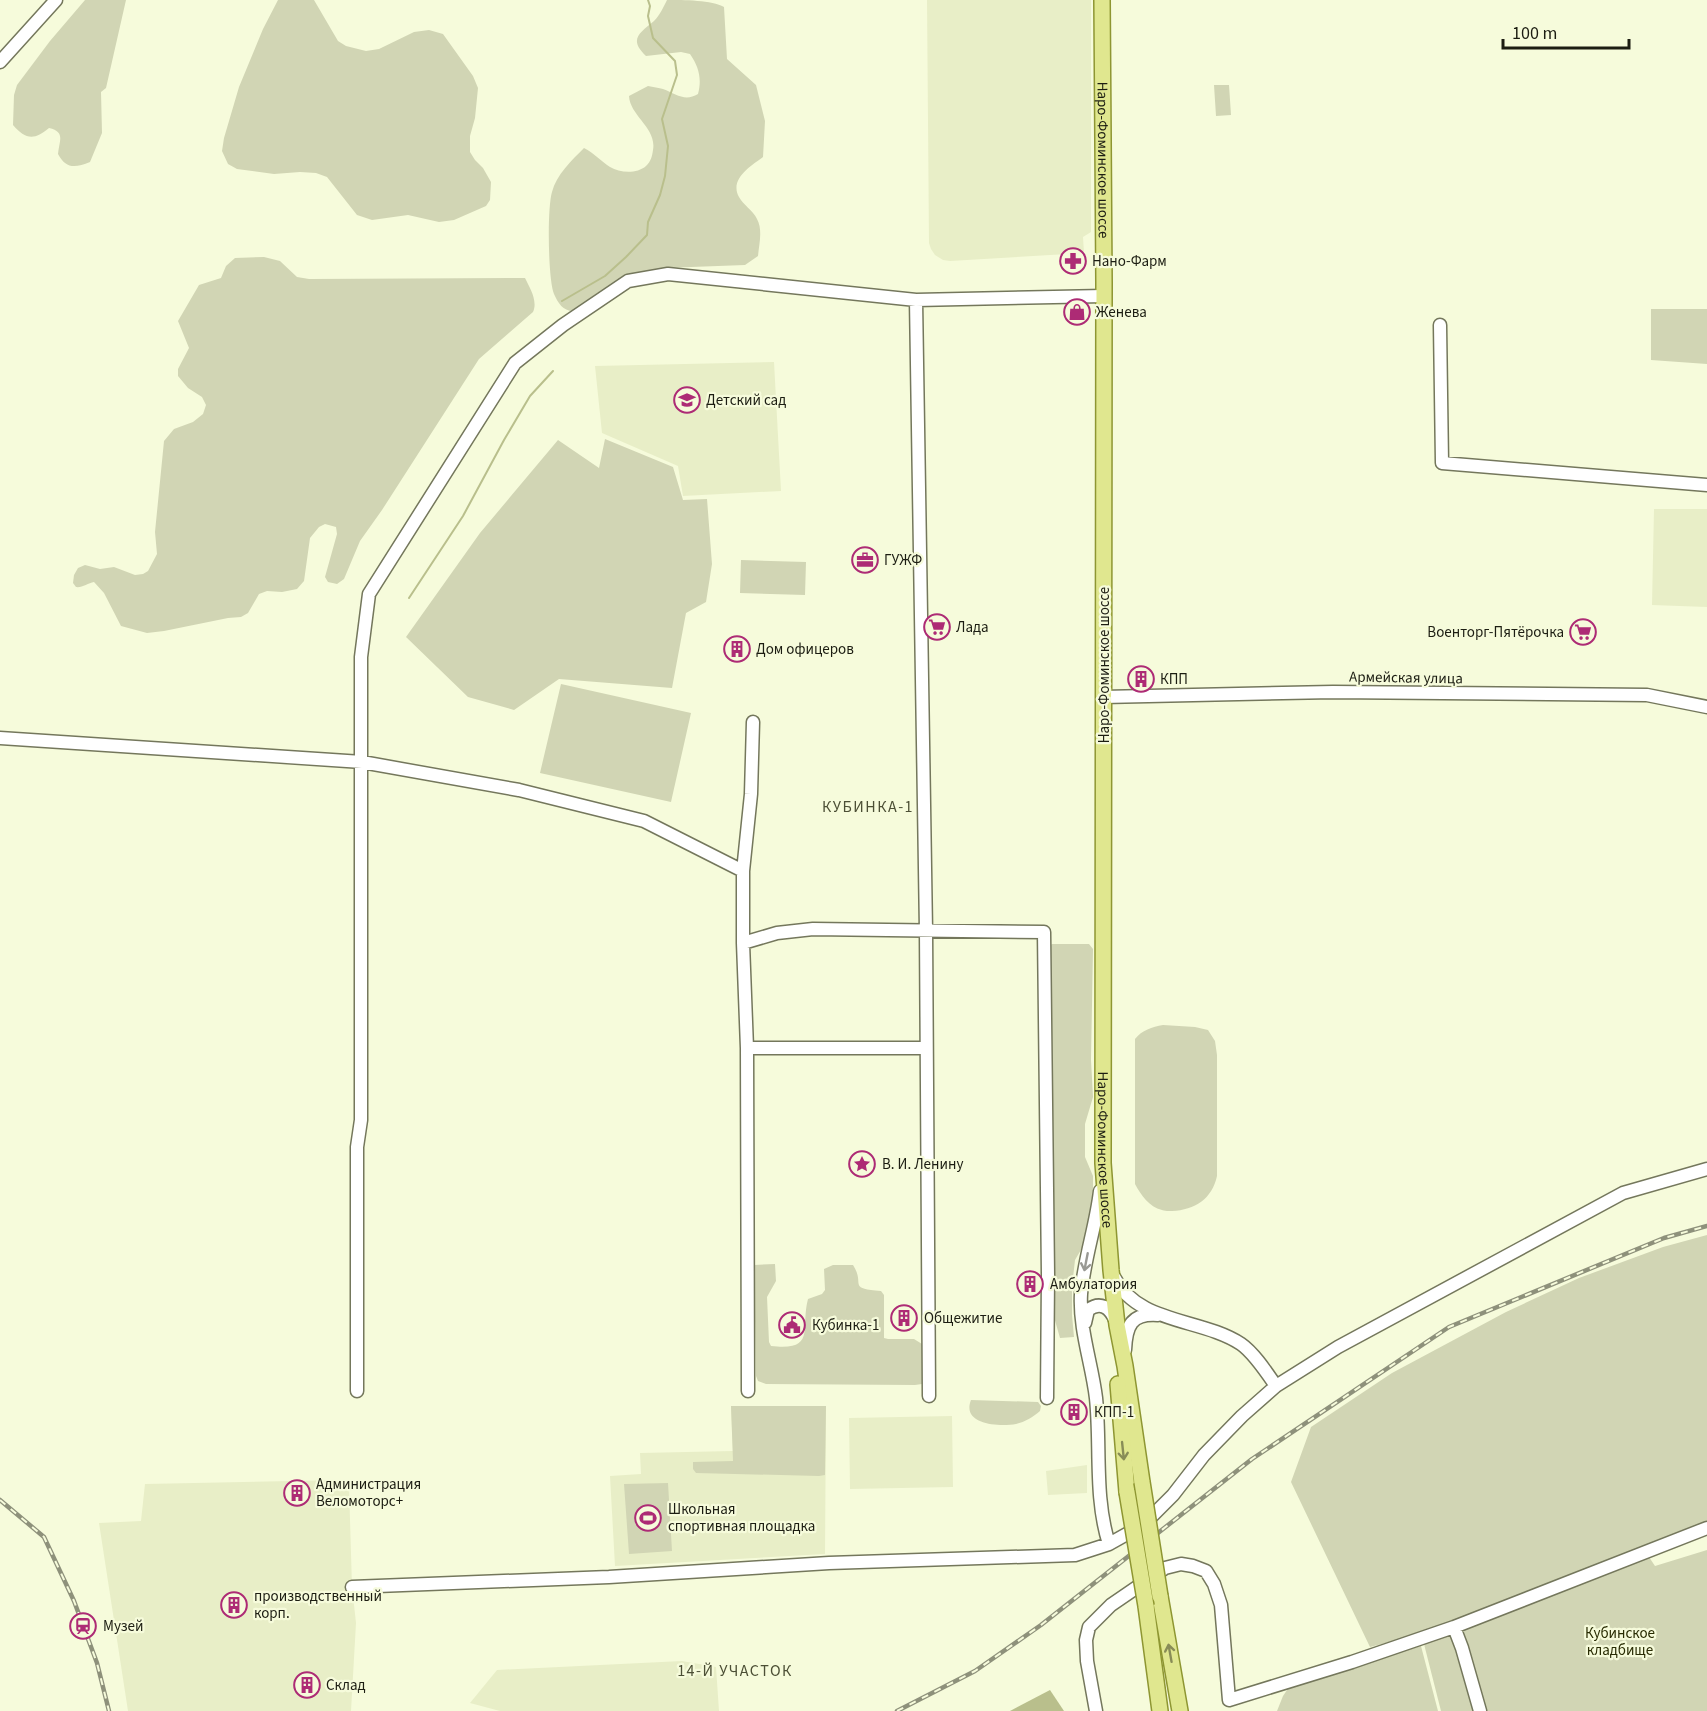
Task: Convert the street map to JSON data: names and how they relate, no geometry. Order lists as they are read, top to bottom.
{
  "streets": {
    "main road": ["Наро-Фоминское шоссе"],
    "street": ["Армейская улица"]
  },
  "crossings": [
    ["Наро-Фоминское шоссе", "Армейская улица"]
  ],
  "districts": ["КУБИНКА-1", "14-Й УЧАСТОК"],
  "parks": ["Кубинское кладбище"],
  "places": {
    "pharmacy": ["Нано-Фарм"],
    "shop": ["Женева"],
    "school or university": ["Детский сад"],
    "office": ["ГУЖФ"],
    "supermarket": ["Лада", "Военторг-Пятёрочка"],
    "building": [
      "Дом офицеров",
      "КПП",
      "Амбулатория",
      "Общежитие",
      "КПП-1",
      "Администрация Веломоторс+",
      "производственный корп.",
      "Склад"
    ],
    "place": ["В. И. Ленину"],
    "public building": ["Кубинка-1"],
    "sports": ["Школьная спортивная площадка"],
    "station": ["Музей"]
  },
  "scale_bar": "100 m"
}
